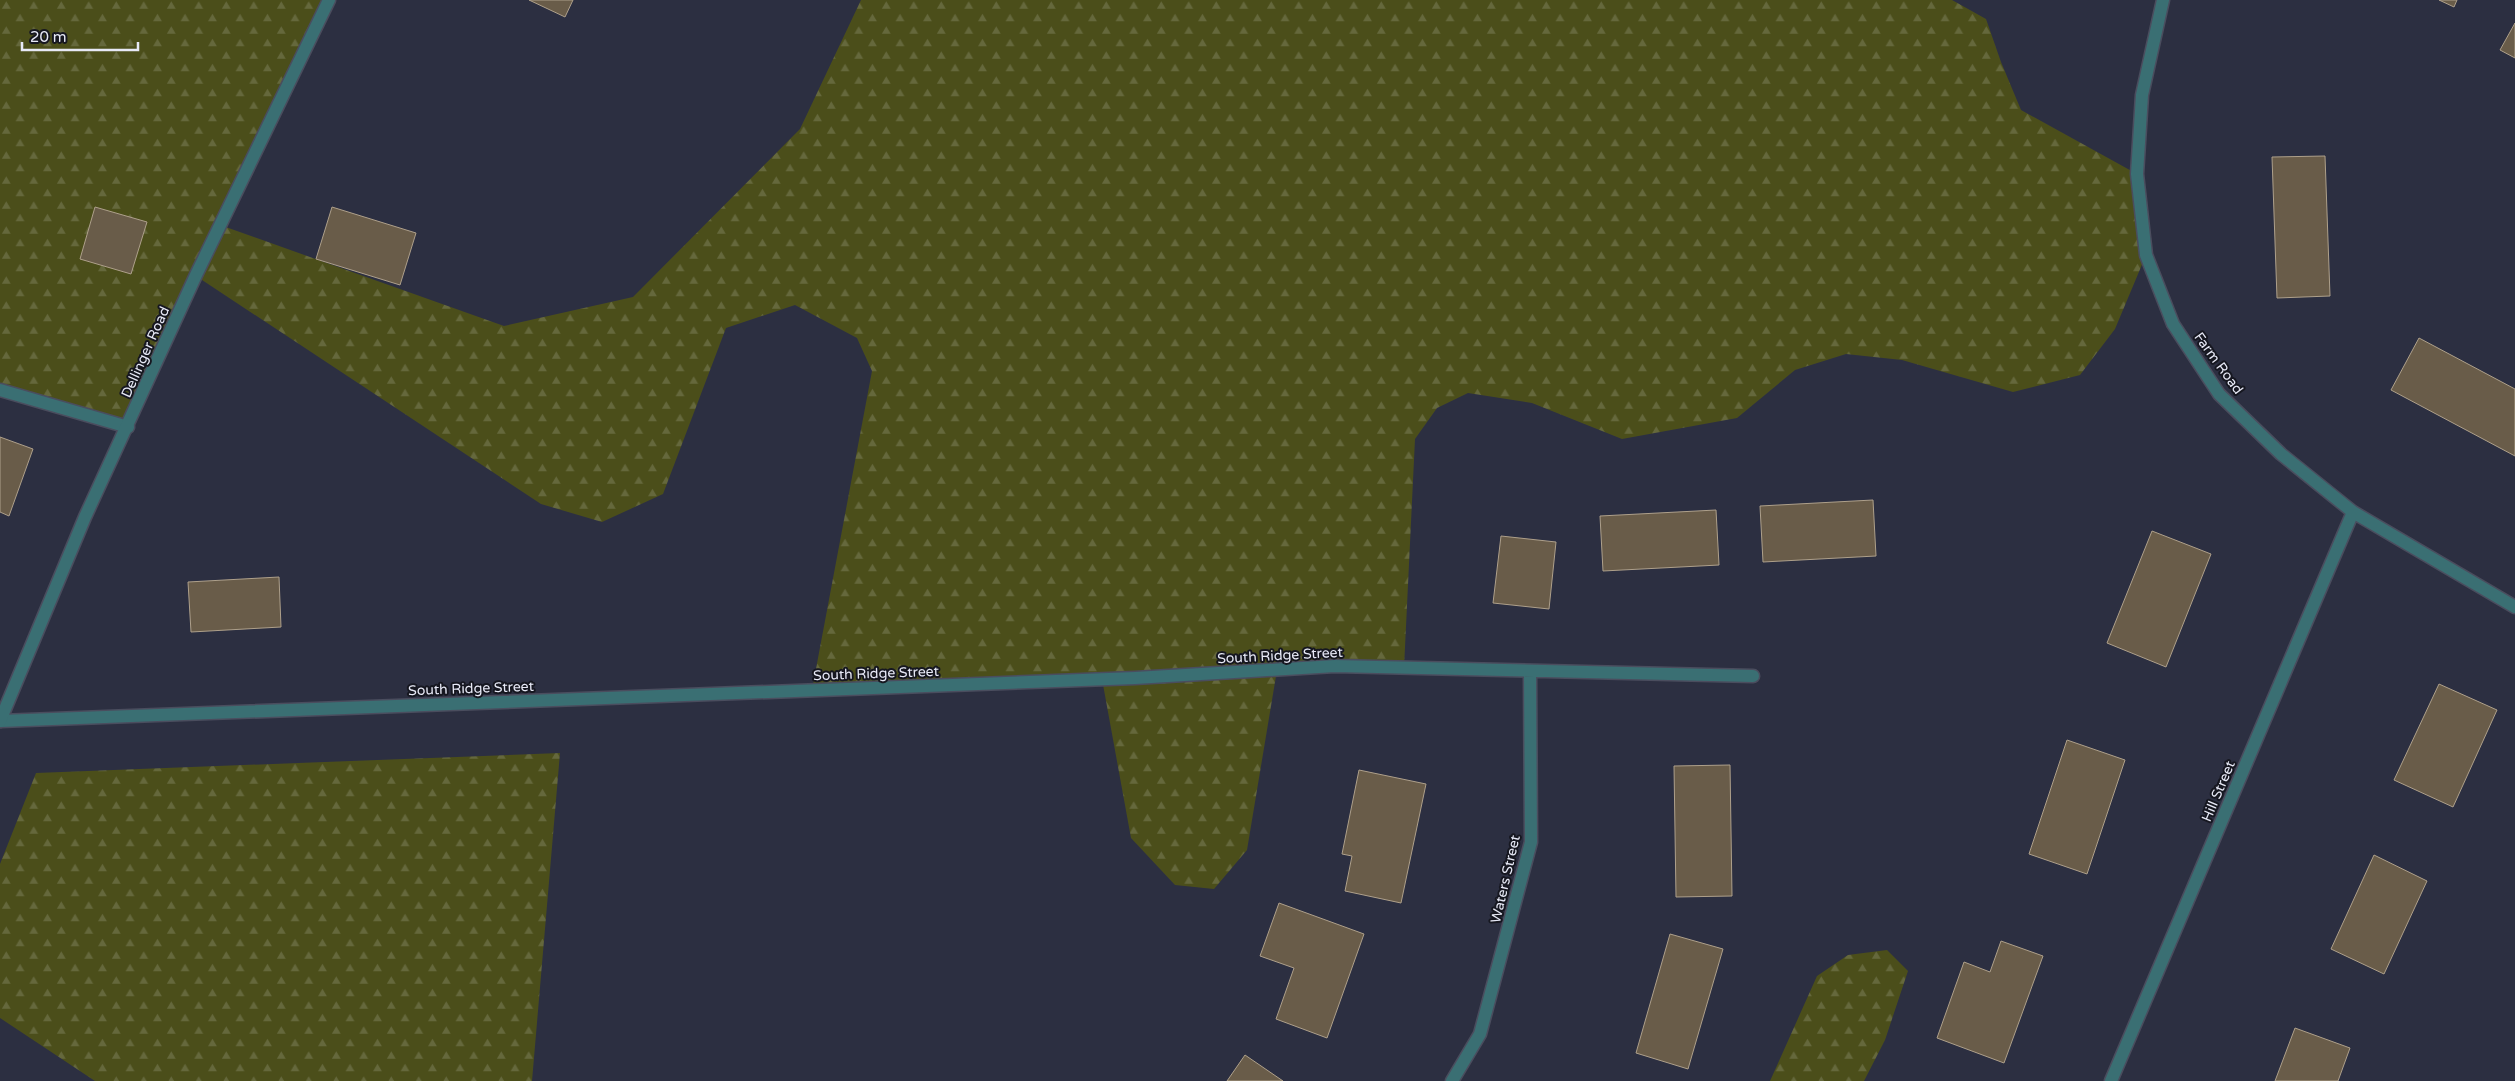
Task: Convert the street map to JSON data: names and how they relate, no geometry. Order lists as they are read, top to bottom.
{
  "streets": {
    "street": [
      "Dellinger Road",
      "Farm Road",
      "South Ridge Street",
      "Hill Street",
      "Waters Street"
    ]
  },
  "crossings": [
    ["Dellinger Road", "South Ridge Street"],
    ["Farm Road", "Hill Street"],
    ["South Ridge Street", "Waters Street"]
  ],
  "scale_bar": "20 m"
}
